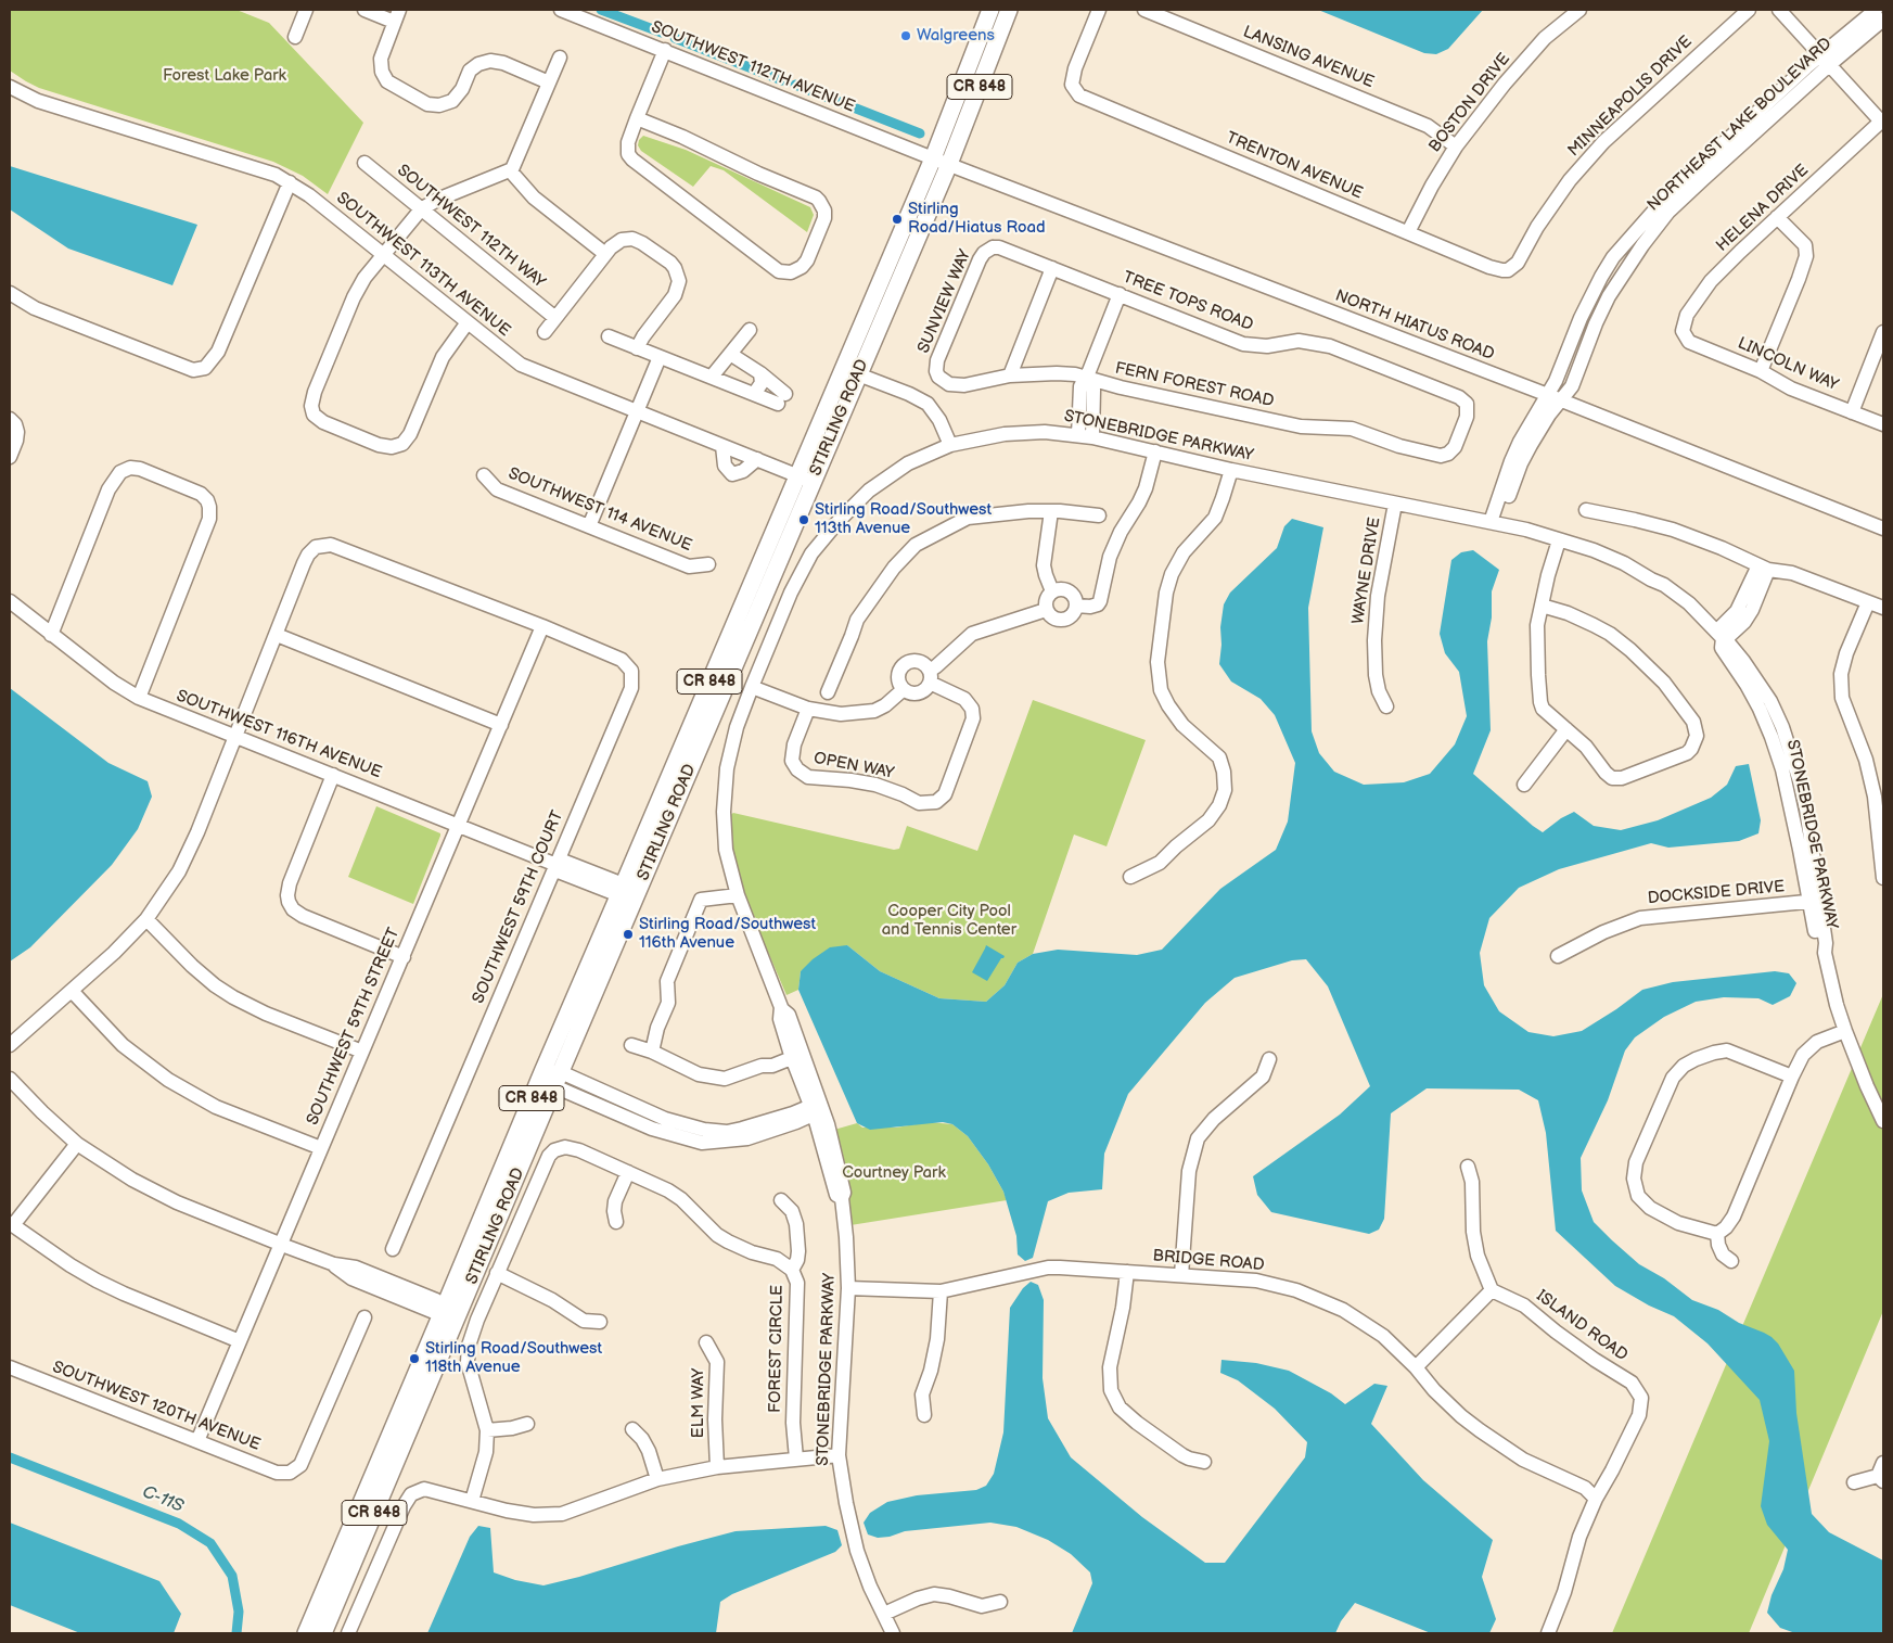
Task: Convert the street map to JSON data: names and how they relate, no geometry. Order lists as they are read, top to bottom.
{
  "streets": {
    "main road": ["CR 848", "STIRLING ROAD"],
    "street": [
      "LANSING AVENUE",
      "SOUTHWEST 112TH AVENUE",
      "MINNEAPOLIS DRIVE",
      "BOSTON DRIVE",
      "NORTHEAST LAKE BOULEVARD",
      "TRENTON AVENUE",
      "HELENA DRIVE",
      "SOUTHWEST 112TH WAY",
      "SOUTHWEST 113TH AVENUE",
      "SUNVIEW WAY",
      "TREE TOPS ROAD",
      "NORTH HIATUS ROAD",
      "LINCOLN WAY",
      "FERN FOREST ROAD",
      "STONEBRIDGE PARKWAY",
      "SOUTHWEST 114 AVENUE",
      "WAYNE DRIVE",
      "SOUTHWEST 116TH AVENUE",
      "OPEN WAY",
      "DOCKSIDE DRIVE",
      "SOUTHWEST 59TH COURT",
      "SOUTHWEST 59TH STREET",
      "BRIDGE ROAD",
      "ISLAND ROAD",
      "FOREST CIRCLE",
      "ELM WAY",
      "SOUTHWEST 120TH AVENUE"
    ]
  },
  "crossings": [
    ["LANSING AVENUE", "BOSTON DRIVE"],
    ["SOUTHWEST 112TH AVENUE", "NORTH HIATUS ROAD"],
    ["SOUTHWEST 112TH AVENUE", "STIRLING ROAD"],
    ["MINNEAPOLIS DRIVE", "TRENTON AVENUE"],
    ["BOSTON DRIVE", "TRENTON AVENUE"],
    ["NORTHEAST LAKE BOULEVARD", "NORTH HIATUS ROAD"],
    ["NORTHEAST LAKE BOULEVARD", "STONEBRIDGE PARKWAY"],
    ["HELENA DRIVE", "LINCOLN WAY"],
    ["SOUTHWEST 113TH AVENUE", "STIRLING ROAD"],
    ["SUNVIEW WAY", "TREE TOPS ROAD"],
    ["SUNVIEW WAY", "FERN FOREST ROAD"],
    ["TREE TOPS ROAD", "FERN FOREST ROAD"],
    ["NORTH HIATUS ROAD", "STIRLING ROAD"],
    ["STIRLING ROAD", "SOUTHWEST 116TH AVENUE"],
    ["STONEBRIDGE PARKWAY", "WAYNE DRIVE"],
    ["STONEBRIDGE PARKWAY", "DOCKSIDE DRIVE"],
    ["STONEBRIDGE PARKWAY", "BRIDGE ROAD"],
    ["SOUTHWEST 116TH AVENUE", "SOUTHWEST 59TH COURT"],
    ["SOUTHWEST 116TH AVENUE", "SOUTHWEST 59TH STREET"],
    ["SOUTHWEST 59TH COURT", "SOUTHWEST 59TH STREET"],
    ["SOUTHWEST 59TH STREET", "SOUTHWEST 120TH AVENUE"],
    ["BRIDGE ROAD", "ISLAND ROAD"]
  ],
  "water": ["C-11S"],
  "parks": ["Forest Lake Park", "Cooper City Pool and Tennis Center", "Courtney Park"],
  "places": [
    "Walgreens",
    "Stirling Road/Hiatus Road",
    "Stirling Road/Southwest 113th Avenue",
    "Stirling Road/Southwest 116th Avenue",
    "Stirling Road/Southwest 118th Avenue"
  ]
}
